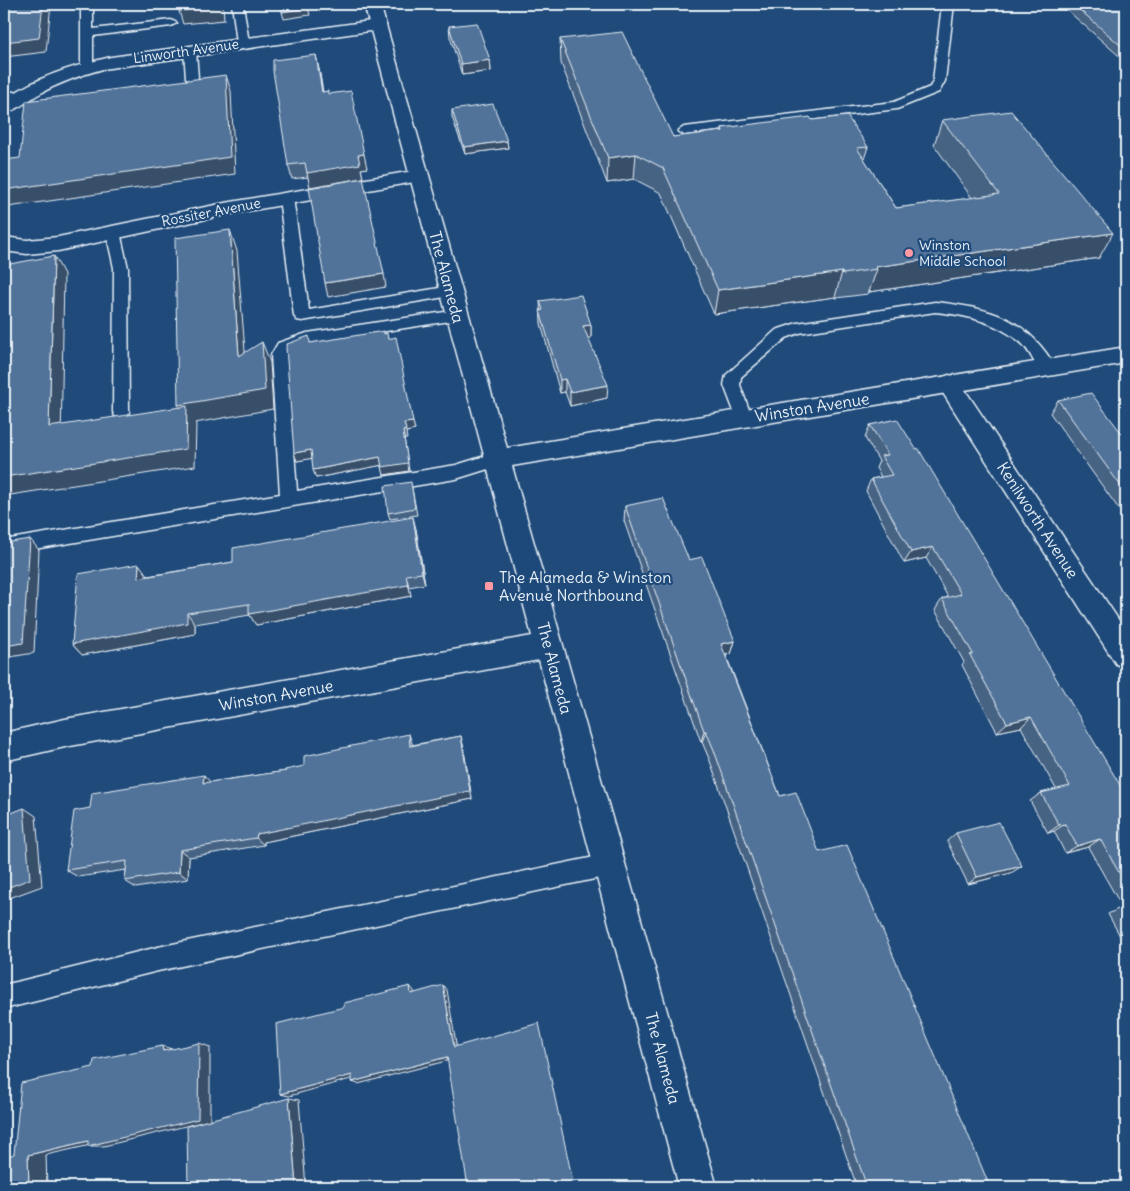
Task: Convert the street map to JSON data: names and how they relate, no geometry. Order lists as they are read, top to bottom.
{
  "streets": {
    "street": [
      "Linworth Avenue",
      "Rossiter Avenue",
      "The Alameda",
      "Winston Avenue",
      "Kenilworth Avenue"
    ]
  },
  "crossings": [
    ["Linworth Avenue", "The Alameda"],
    ["Rossiter Avenue", "The Alameda"],
    ["The Alameda", "Winston Avenue"],
    ["Winston Avenue", "Kenilworth Avenue"]
  ],
  "places": {
    "other": ["Winston Middle School"],
    "transit": ["The Alameda & Winston Avenue Northbound"]
  }
}
